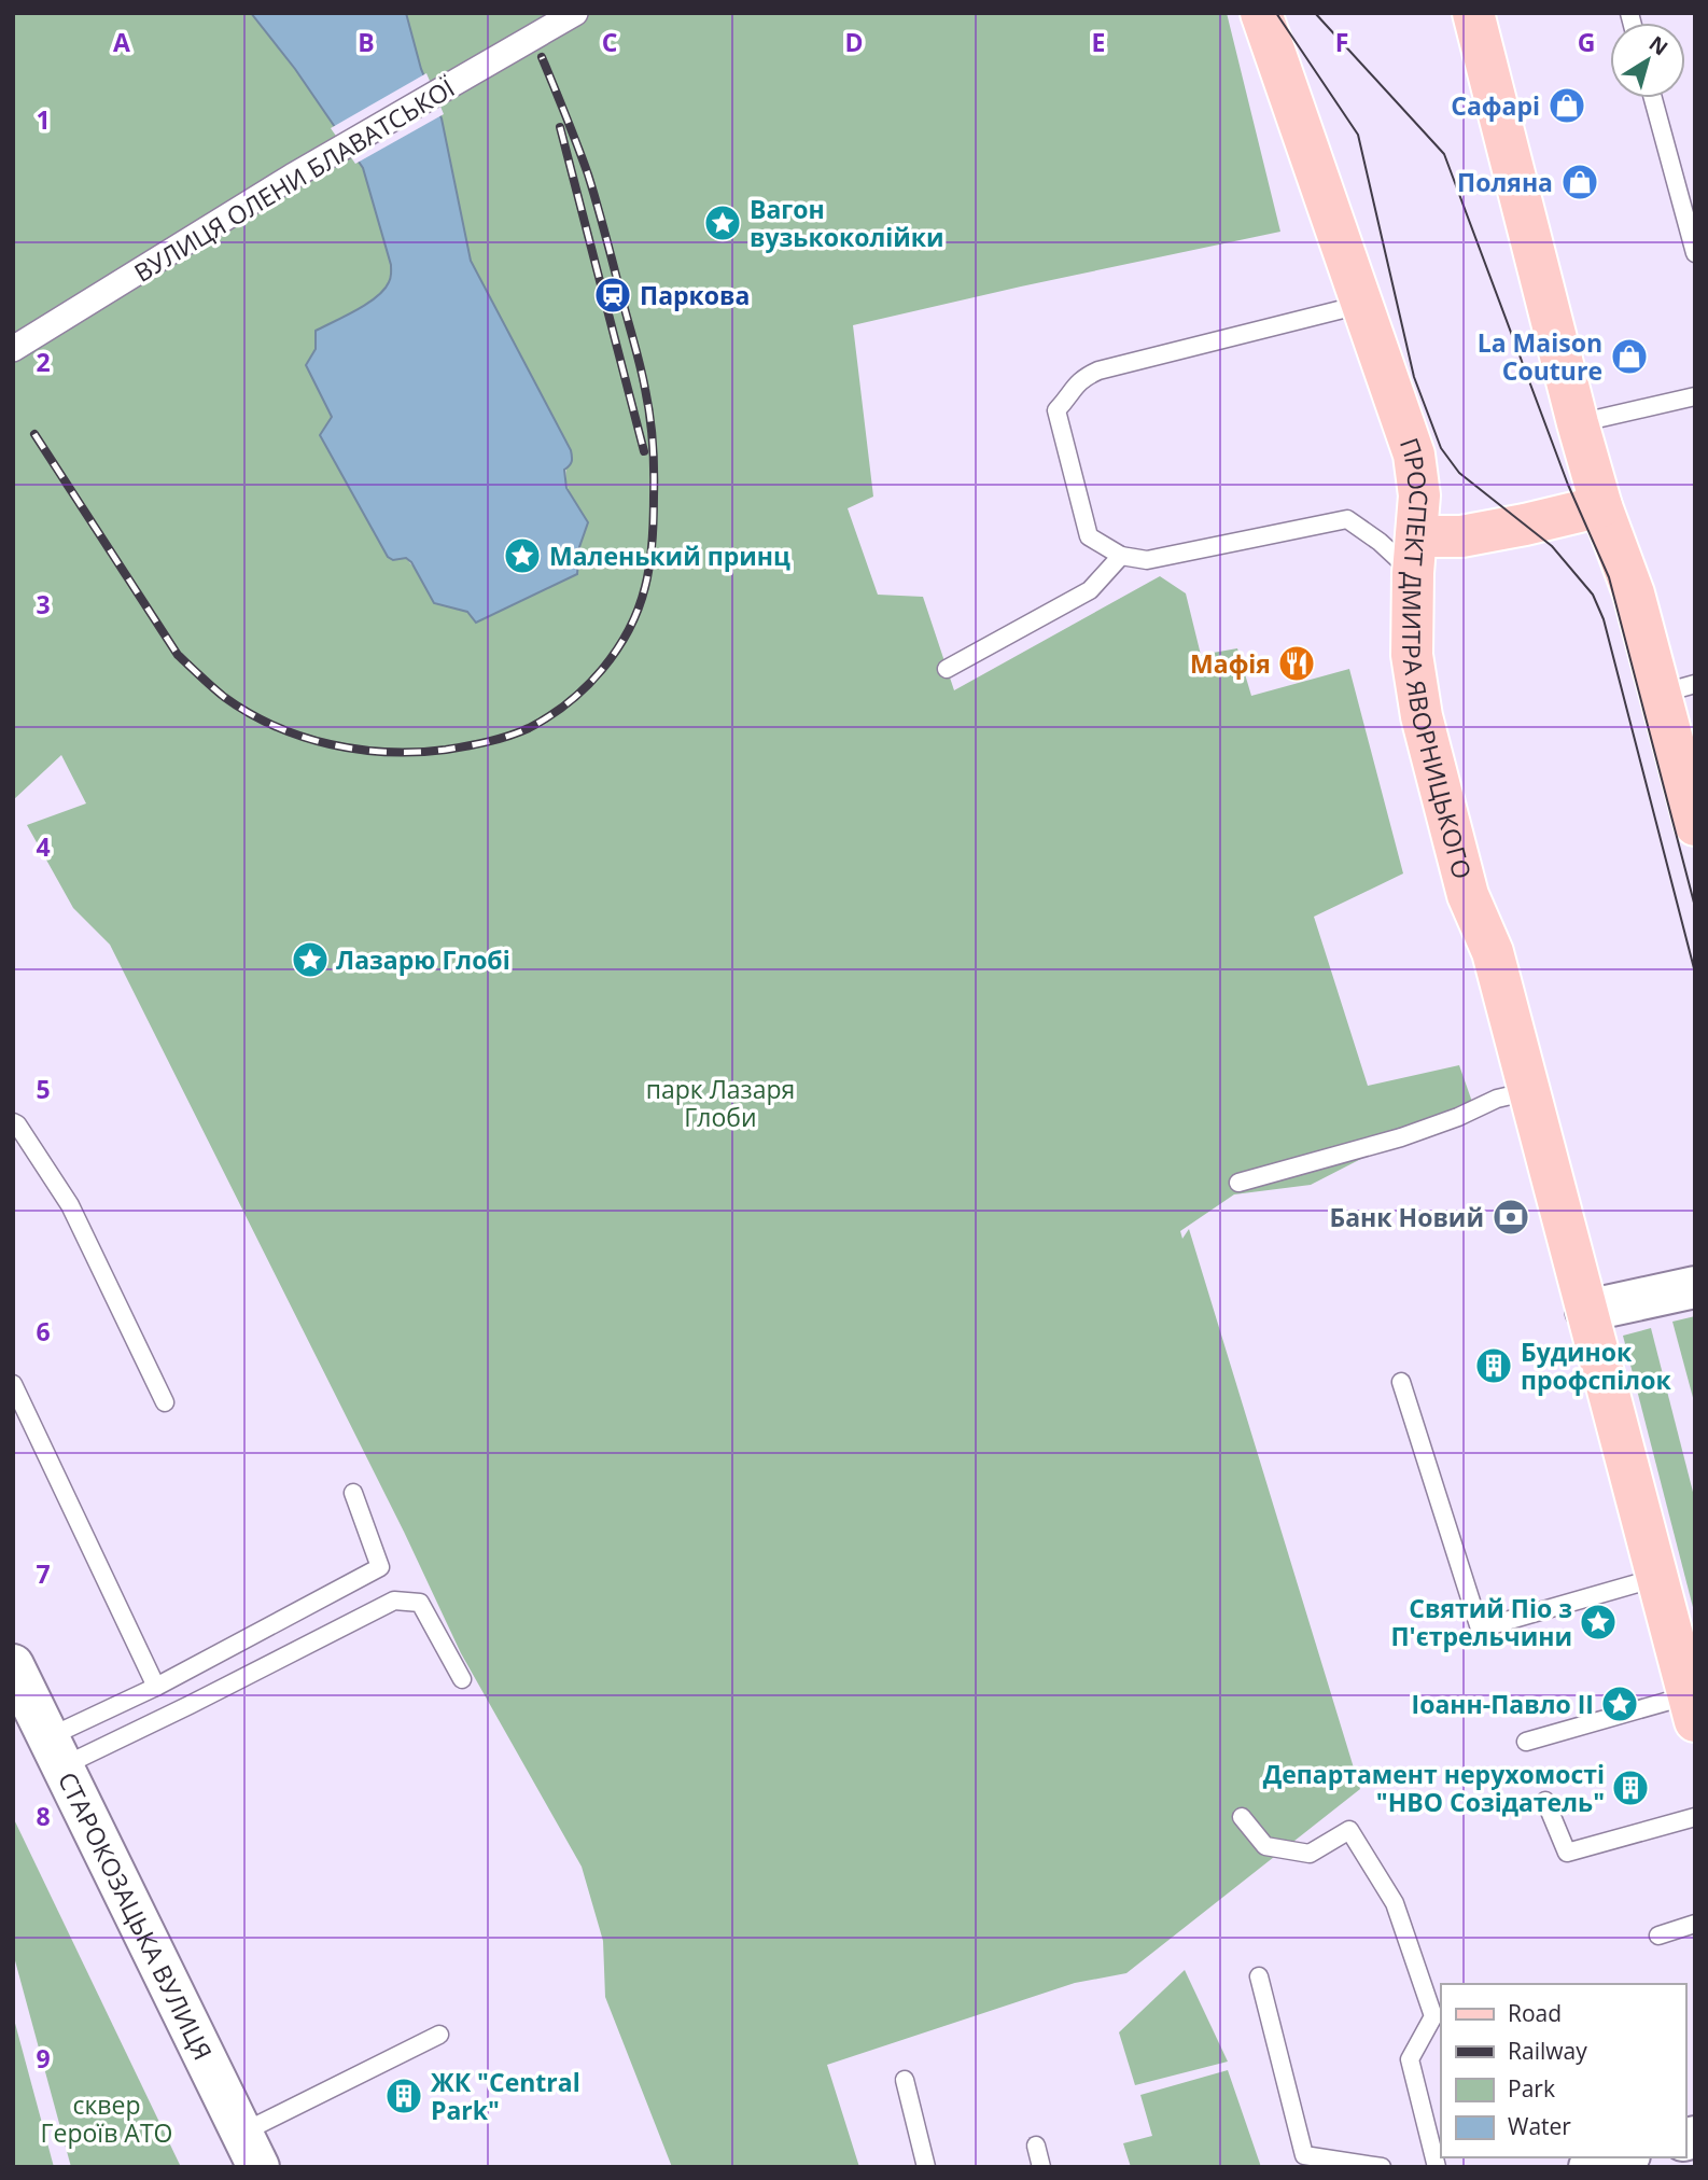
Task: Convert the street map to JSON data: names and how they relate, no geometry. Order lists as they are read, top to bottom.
{
  "streets": {
    "main road": ["ПРОСПЕКТ ДМИТРА ЯВОРНИЦЬКОГО"],
    "street": ["ВУЛИЦЯ ОЛЕНИ БЛАВАТСЬКОЇ", "СТАРОКОЗАЦЬКА ВУЛИЦЯ"]
  },
  "parks": ["парк Лазаря Глоби", "сквер Героїв АТО"],
  "places": {
    "shop": ["Сафарі", "Поляна", "La Maison Couture"],
    "place": [
      "Вагон вузькоколійки",
      "Маленький принц",
      "Лазарю Глобі",
      "Святий Піо з П'єтрельчини",
      "Іоанн-Павло II"
    ],
    "station": ["Паркова"],
    "restaurant": ["Мафія"],
    "bank": ["Банк Новий"],
    "building": ["Будинок профспілок", "Департамент нерухомості \"НВО Созідатель\"", "ЖК \"Central Park\""]
  },
  "legend": [
    "Road",
    "Railway",
    "Park",
    "Water"
  ],
  "north": "top right",
  "grid": {
    "columns": [
      "A",
      "B",
      "C",
      "D",
      "E",
      "F",
      "G"
    ],
    "rows": [
      "1",
      "2",
      "3",
      "4",
      "5",
      "6",
      "7",
      "8",
      "9"
    ]
  }
}
